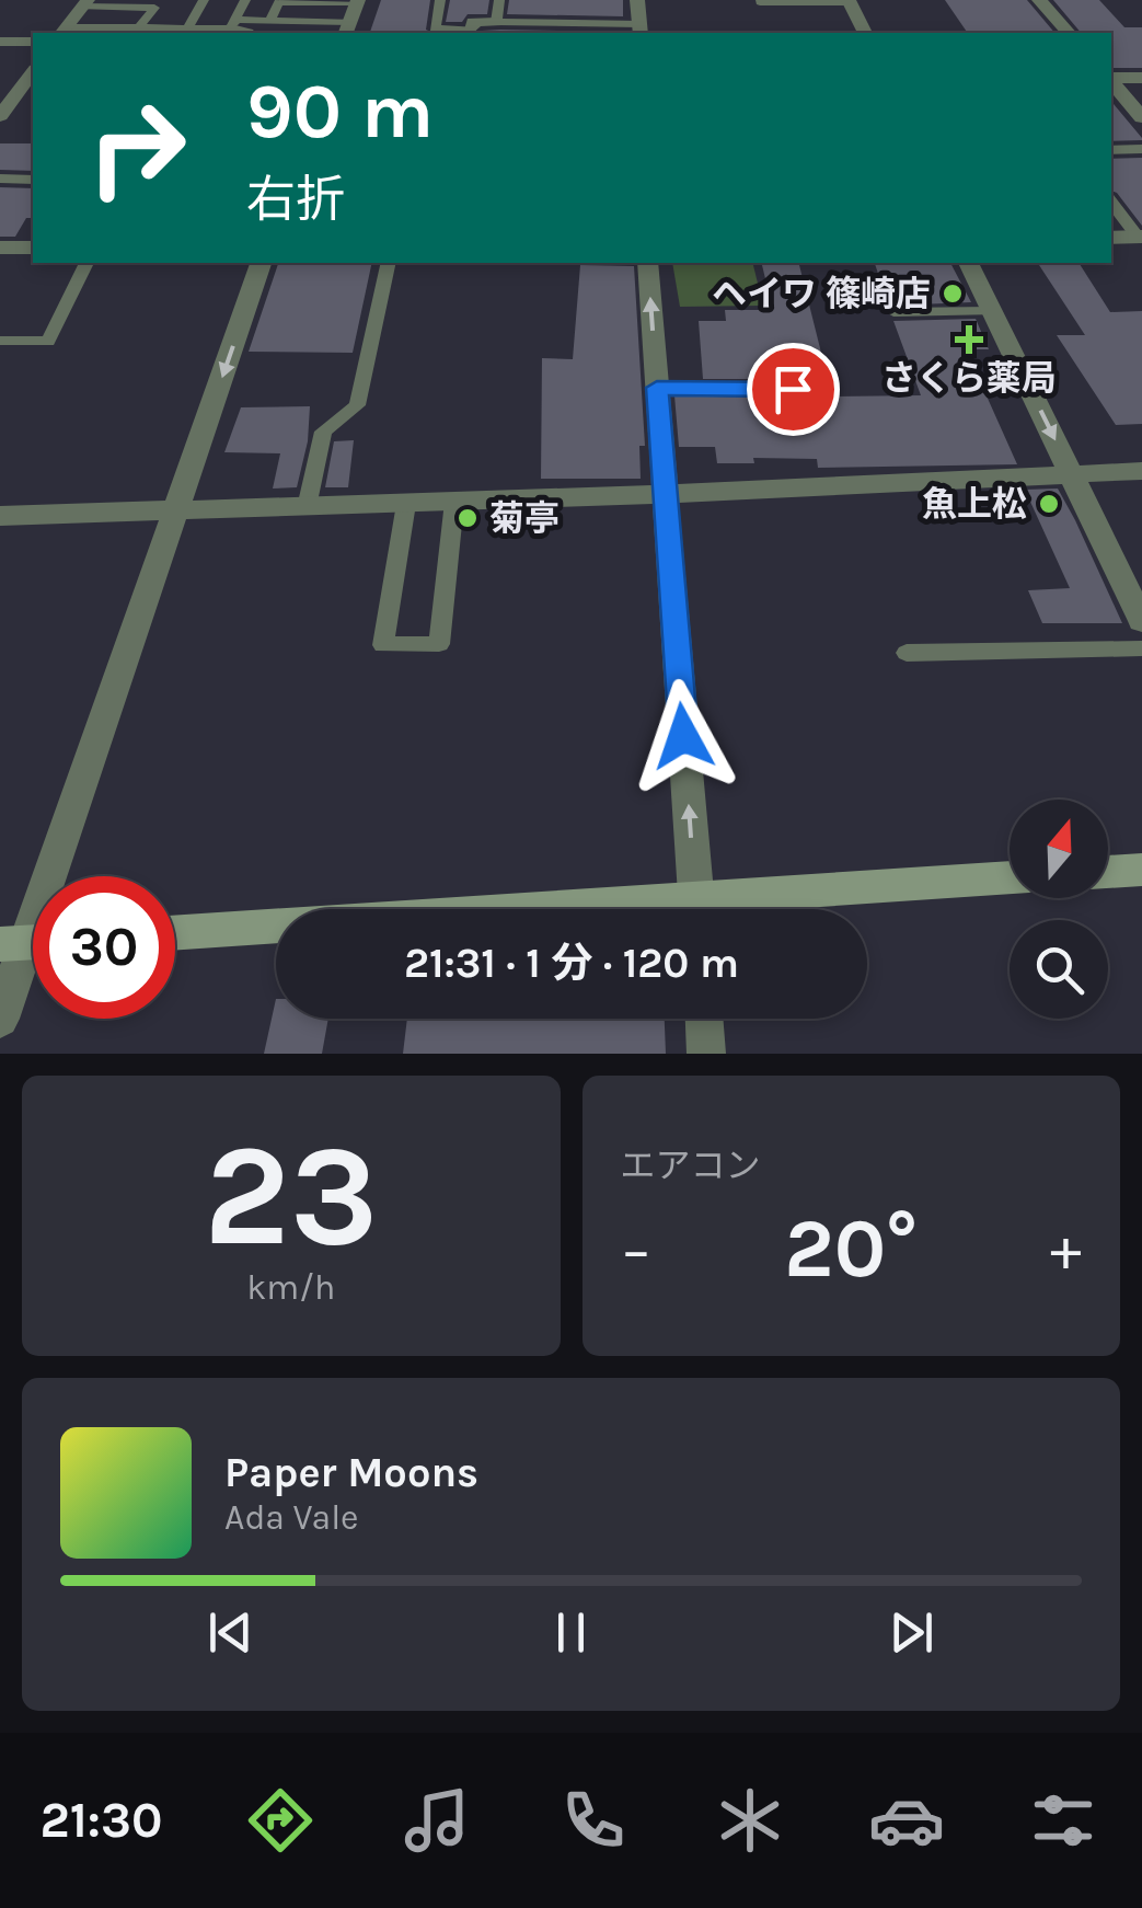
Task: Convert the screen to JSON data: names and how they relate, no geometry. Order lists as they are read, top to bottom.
{
  "places": {
    "other": ["ヘイワ 篠崎店", "魚上松", "菊亭"],
    "health": ["さくら薬局"]
  },
  "north": "top",
  "page": {
    "turn": ["90 m", "右折"],
    "limit": "30",
    "trip": "21:31 · 1 分 · 120 m",
    "tile": [
      ["23", "km/h"],
      "エアコン"
    ],
    "heat": ["−", "20°", "+"],
    "song": ["Paper Moons", "Ada Vale"],
    "tabs": "21:30"
  }
}
